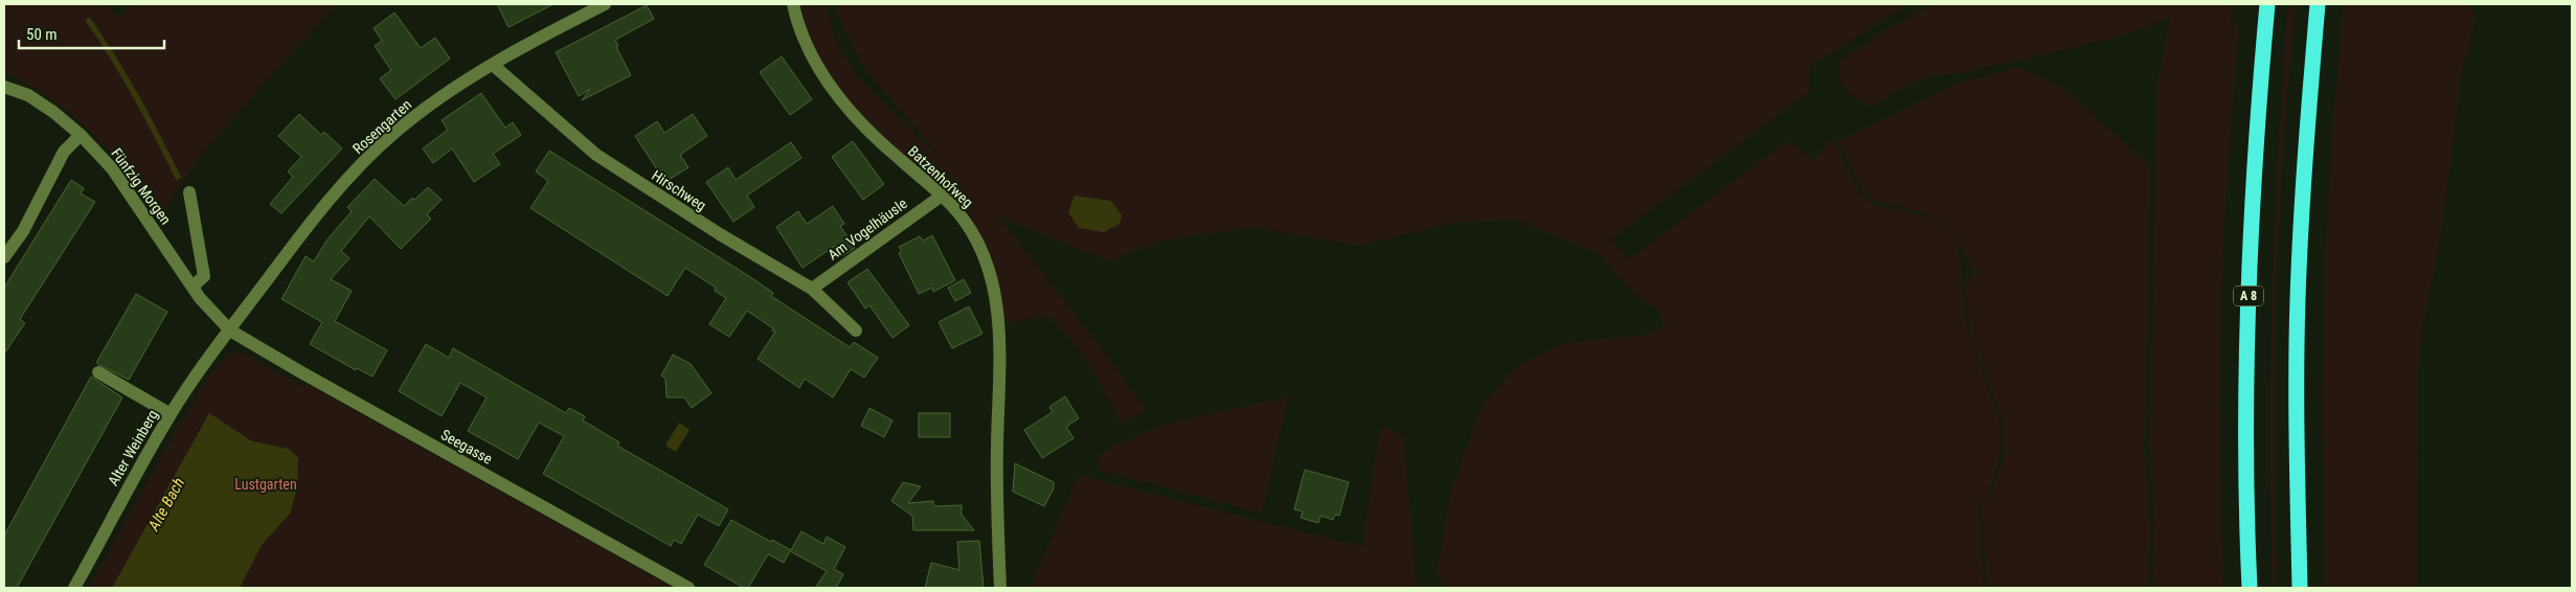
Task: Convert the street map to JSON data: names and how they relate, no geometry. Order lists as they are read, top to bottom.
{
  "streets": {
    "highway": ["A 8"],
    "street": [
      "Rosengarten",
      "Batzenhofweg",
      "Fünfzig Morgen",
      "Hirschweg",
      "Am Vogelhäusle",
      "Seegasse",
      "Alter Weinberg"
    ]
  },
  "crossings": [
    ["Rosengarten", "Fünfzig Morgen"],
    ["Rosengarten", "Hirschweg"],
    ["Rosengarten", "Seegasse"],
    ["Rosengarten", "Alter Weinberg"],
    ["Batzenhofweg", "Am Vogelhäusle"],
    ["Fünfzig Morgen", "Seegasse"],
    ["Fünfzig Morgen", "Alter Weinberg"],
    ["Hirschweg", "Am Vogelhäusle"],
    ["Seegasse", "Alter Weinberg"]
  ],
  "water": ["Alte Bach"],
  "parks": ["Lustgarten"],
  "scale_bar": "50 m"
}
